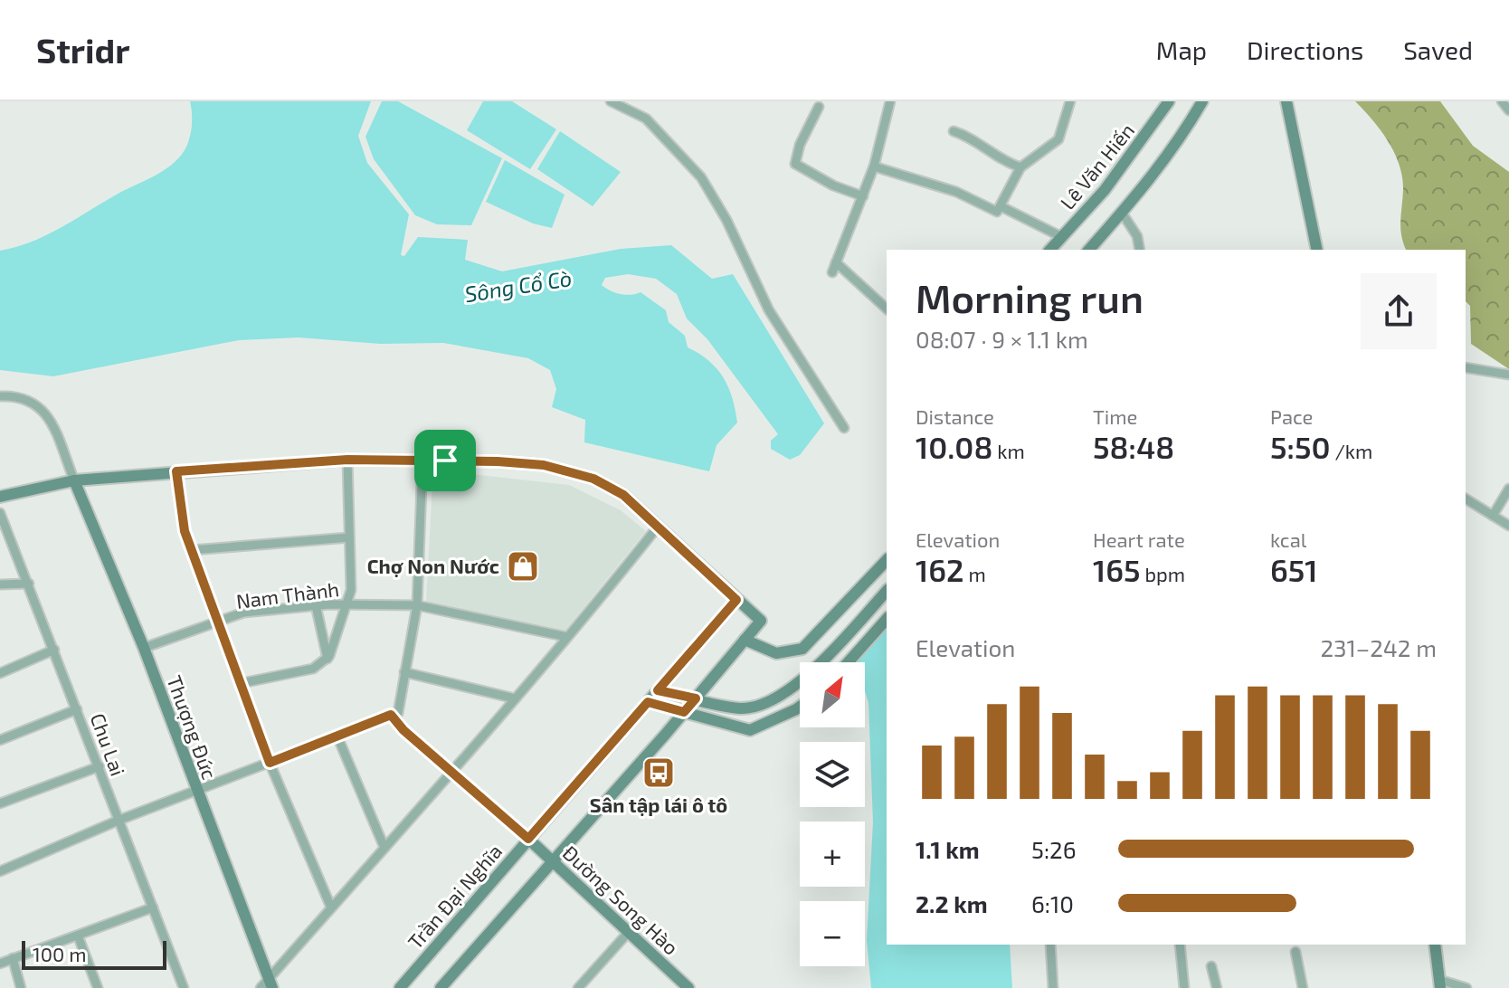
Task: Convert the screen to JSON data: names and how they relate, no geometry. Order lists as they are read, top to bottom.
{
  "streets": {
    "main road": [
      "Lê Văn Hiến",
      "Thượng Đức",
      "Trần Đại Nghĩa",
      "Đường Song Hào"
    ],
    "street": ["Nam Thành", "Chu Lai"]
  },
  "crossings": [
    ["Nam Thành", "Thượng Đức"],
    ["Trần Đại Nghĩa", "Đường Song Hào"]
  ],
  "water": ["Sông Cổ Cò"],
  "places": {
    "shop": ["Chợ Non Nước"],
    "bus stop": ["Sân tập lái ô tô"]
  },
  "scale_bar": "100 m",
  "north": "top right",
  "page": {
    "header": "Stridr",
    "nav": ["Map", "Directions", "Saved"],
    "heading": ["Morning run", "08:07 · 9 × 1.1 km"],
    "stats": [
      ["Distance", "10.08 km"],
      ["Time", "58:48"],
      ["Pace", "5:50 /km"],
      ["Elevation", "162 m"],
      ["Heart rate", "165 bpm"],
      ["kcal", "651"]
    ],
    "chart": ["Elevation", "231–242 m"],
    "map_buttons": ["+", "−"],
    "list": [
      {
        "name": "1.1 km",
        "note": "5:26"
      },
      {
        "name": "2.2 km",
        "note": "6:10"
      }
    ],
    "scale": "100 m"
  }
}
